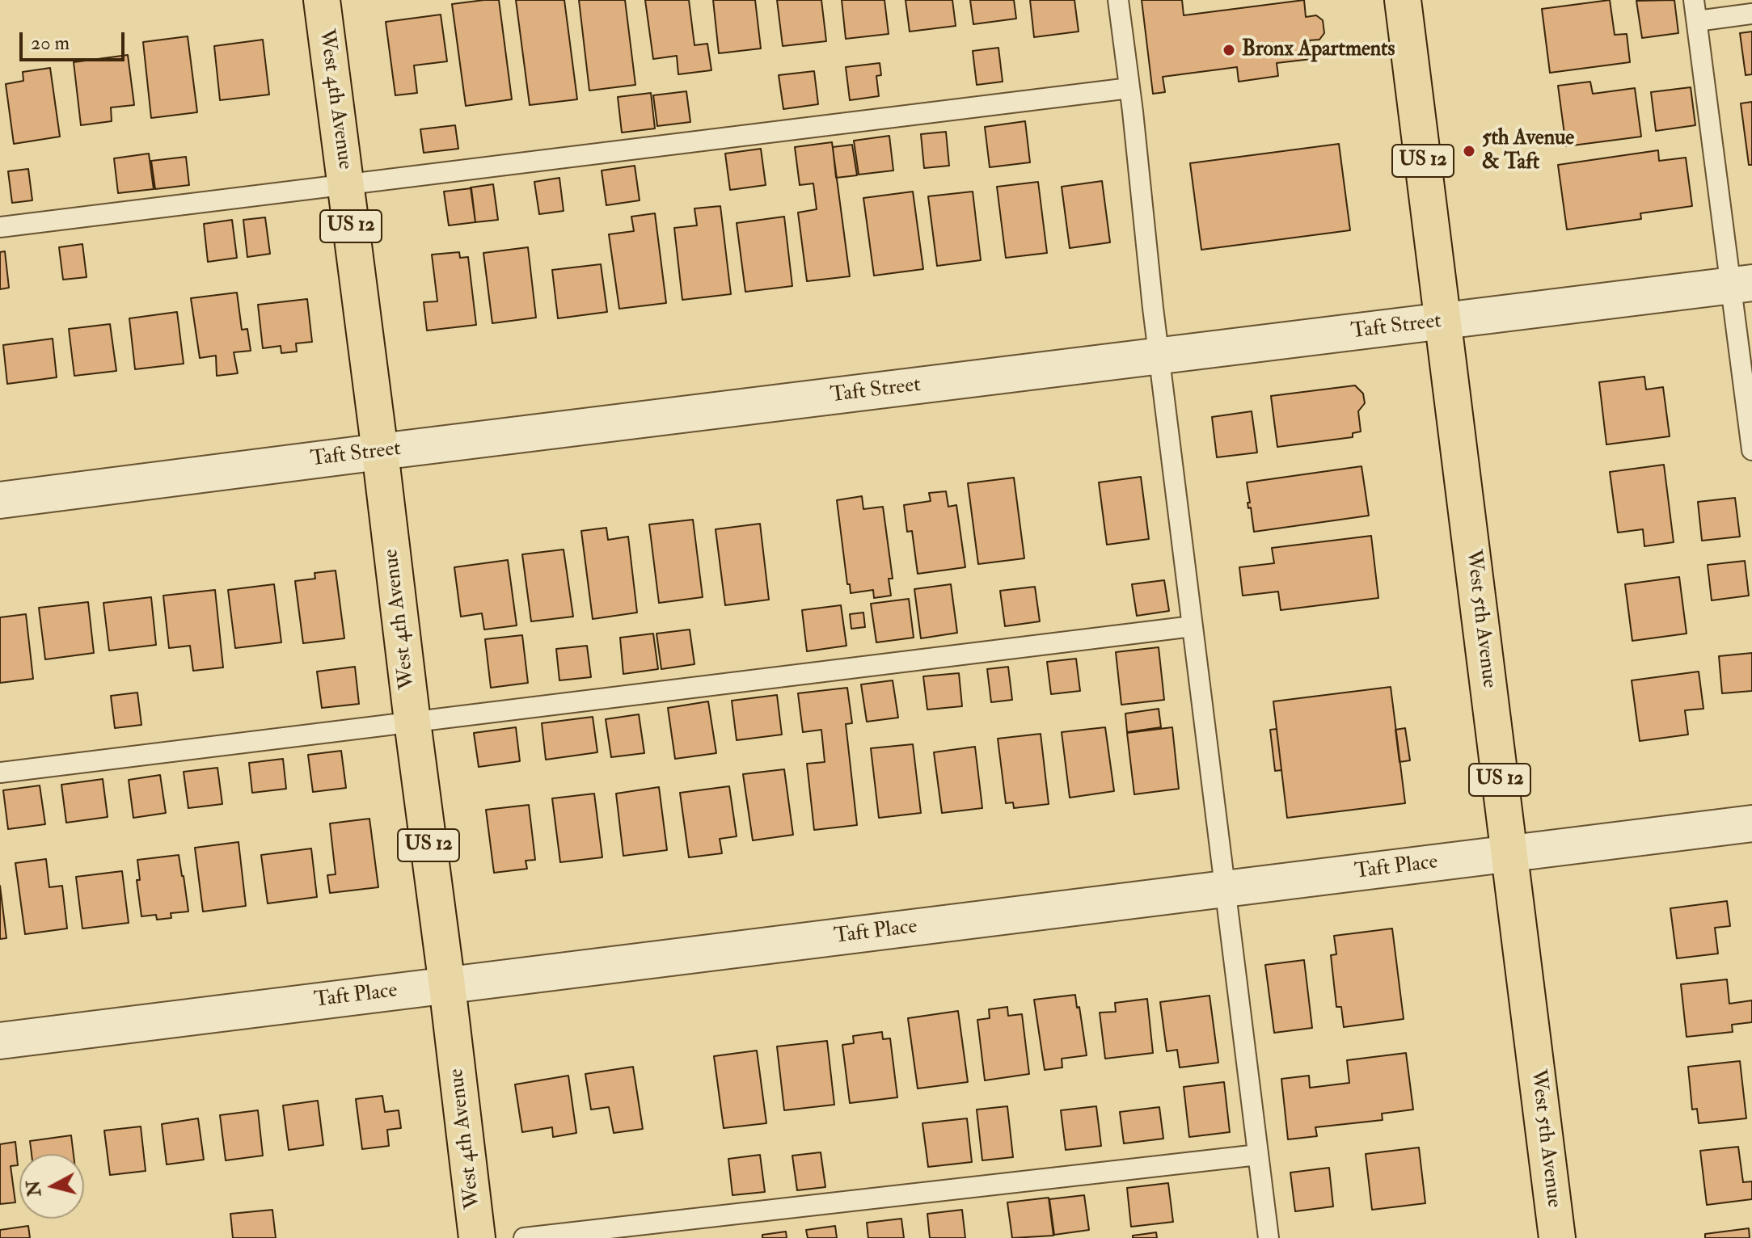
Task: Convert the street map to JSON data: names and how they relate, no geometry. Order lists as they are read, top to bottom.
{
  "streets": {
    "main road": ["West 4th Avenue", "US 12", "West 5th Avenue"],
    "street": ["Taft Street", "Taft Place"]
  },
  "crossings": [
    ["West 4th Avenue", "Taft Street"],
    ["West 4th Avenue", "Taft Place"],
    ["Taft Street", "West 5th Avenue"],
    ["West 5th Avenue", "Taft Place"]
  ],
  "places": ["Bronx Apartments", "5th Avenue & Taft"],
  "scale_bar": "20 m",
  "north": "left"
}
